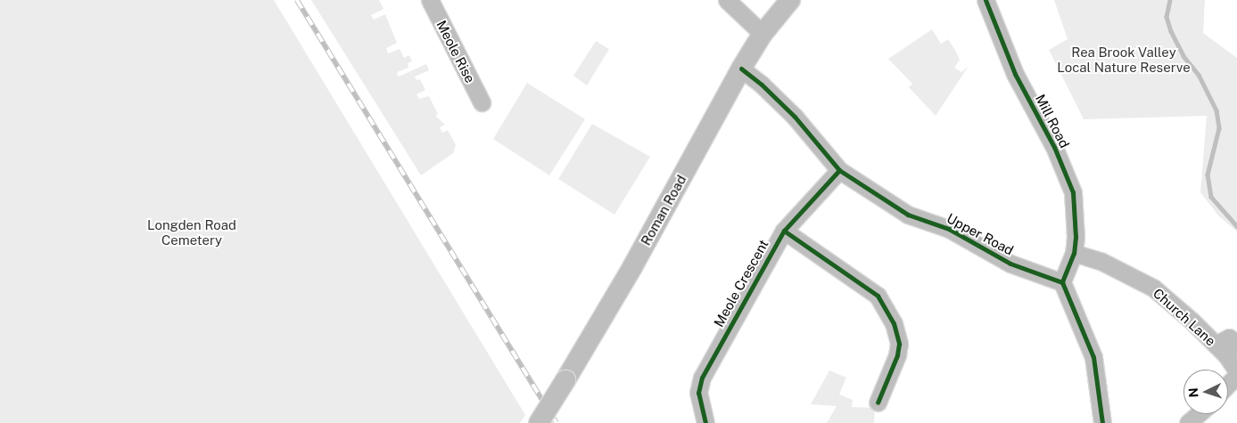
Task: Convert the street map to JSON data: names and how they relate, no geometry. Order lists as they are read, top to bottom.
{
  "streets": {
    "main road": ["Roman Road"],
    "street": [
      "Meole Rise",
      "Mill Road",
      "Upper Road",
      "Meole Crescent",
      "Church Lane"
    ]
  },
  "crossings": [
    ["Mill Road", "Upper Road"],
    ["Mill Road", "Church Lane"],
    ["Roman Road", "Upper Road"],
    ["Upper Road", "Meole Crescent"]
  ],
  "parks": ["Rea Brook Valley Local Nature Reserve", "Longden Road Cemetery"],
  "north": "left"
}
